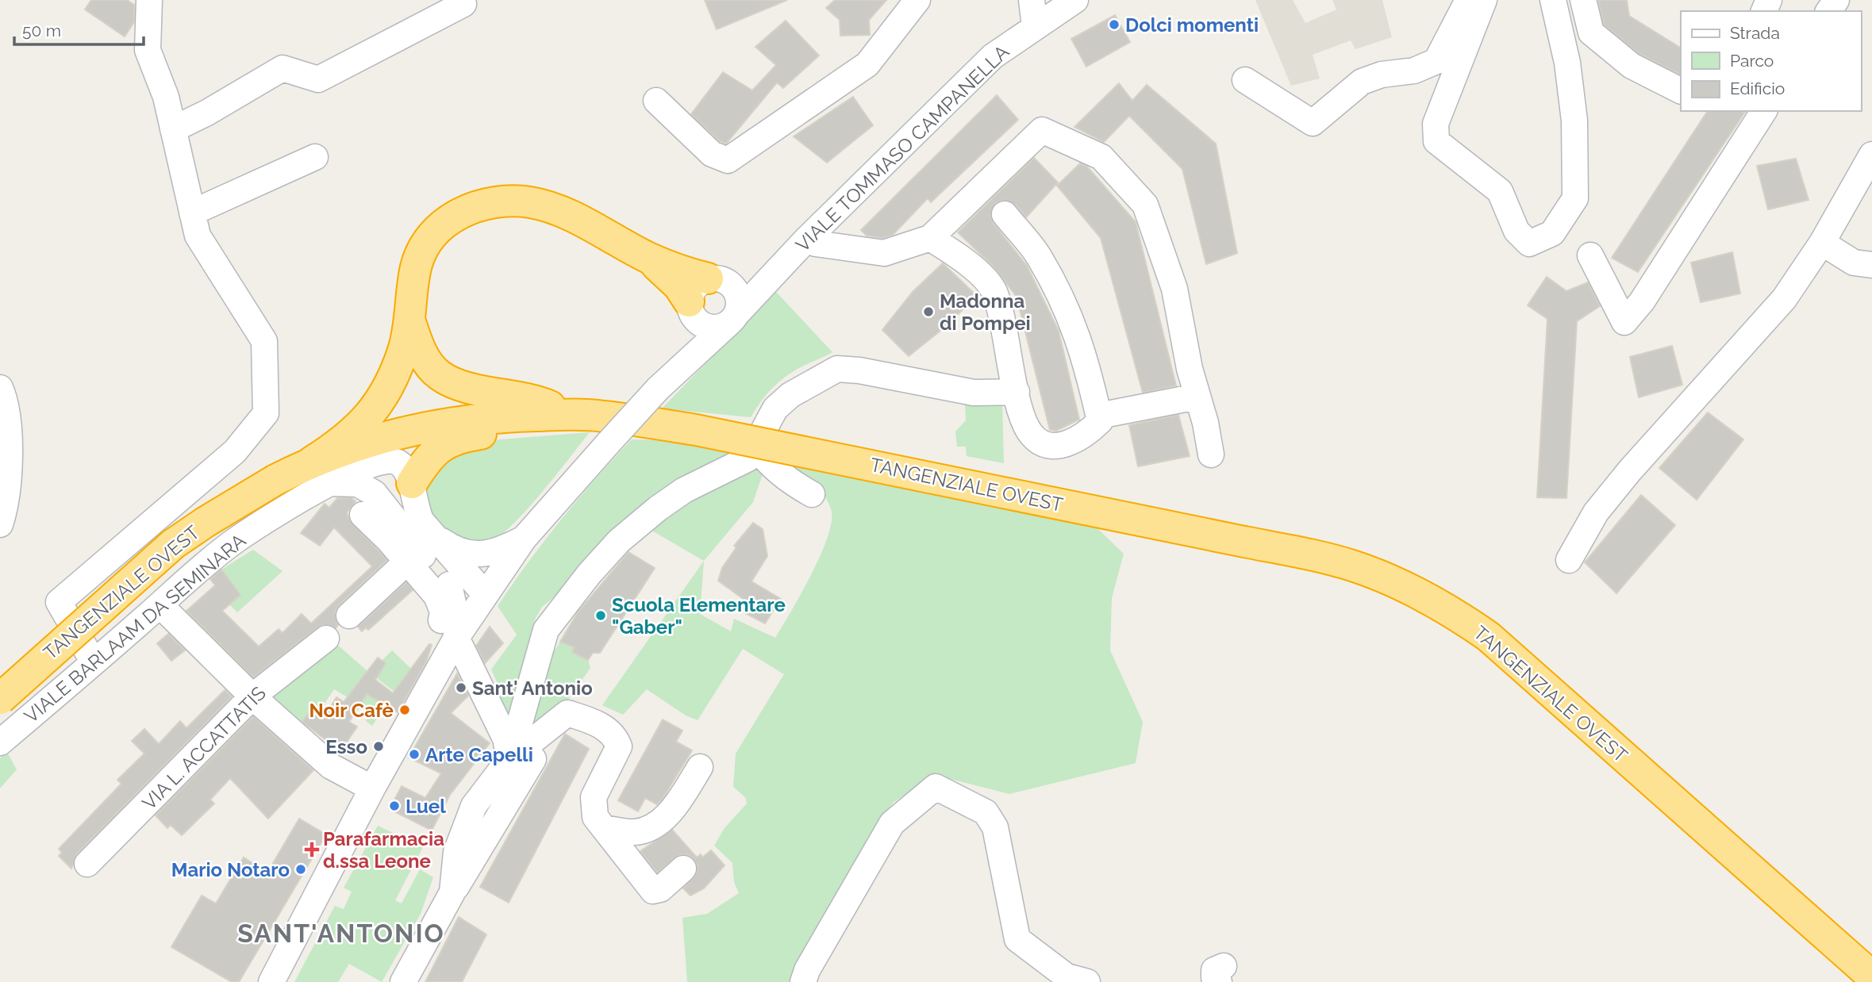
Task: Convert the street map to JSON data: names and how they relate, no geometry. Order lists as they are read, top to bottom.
{
  "streets": {
    "highway": ["TANGENZIALE OVEST"],
    "street": ["VIALE TOMMASO CAMPANELLA", "VIALE BARLAAM DA SEMINARA", "VIA L. ACCATTATIS"]
  },
  "crossings": [
    ["TANGENZIALE OVEST", "VIALE BARLAAM DA SEMINARA"]
  ],
  "districts": ["SANT'ANTONIO"],
  "places": {
    "other": [
      "Dolci momenti",
      "Madonna di Pompei",
      "Scuola Elementare \"Gaber\"",
      "Sant' Antonio",
      "Noir Cafè",
      "Esso",
      "Arte Capelli",
      "Luel",
      "Mario Notaro"
    ],
    "health": ["Parafarmacia d.ssa Leone"]
  },
  "legend": ["Strada", "Parco", "Edificio"],
  "scale_bar": "50 m"
}
